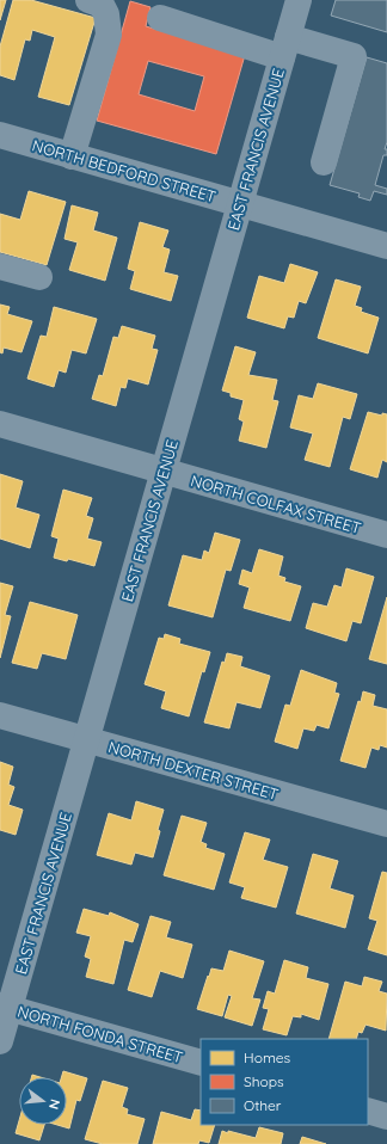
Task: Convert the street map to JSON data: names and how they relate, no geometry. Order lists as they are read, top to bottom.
{
  "streets": {
    "street": [
      "EAST FRANCIS AVENUE",
      "NORTH BEDFORD STREET",
      "NORTH COLFAX STREET",
      "NORTH DEXTER STREET",
      "NORTH FONDA STREET"
    ]
  },
  "crossings": [
    ["EAST FRANCIS AVENUE", "NORTH BEDFORD STREET"],
    ["EAST FRANCIS AVENUE", "NORTH COLFAX STREET"],
    ["EAST FRANCIS AVENUE", "NORTH DEXTER STREET"],
    ["EAST FRANCIS AVENUE", "NORTH FONDA STREET"]
  ],
  "legend": ["Homes", "Shops", "Other"],
  "north": "right"
}
